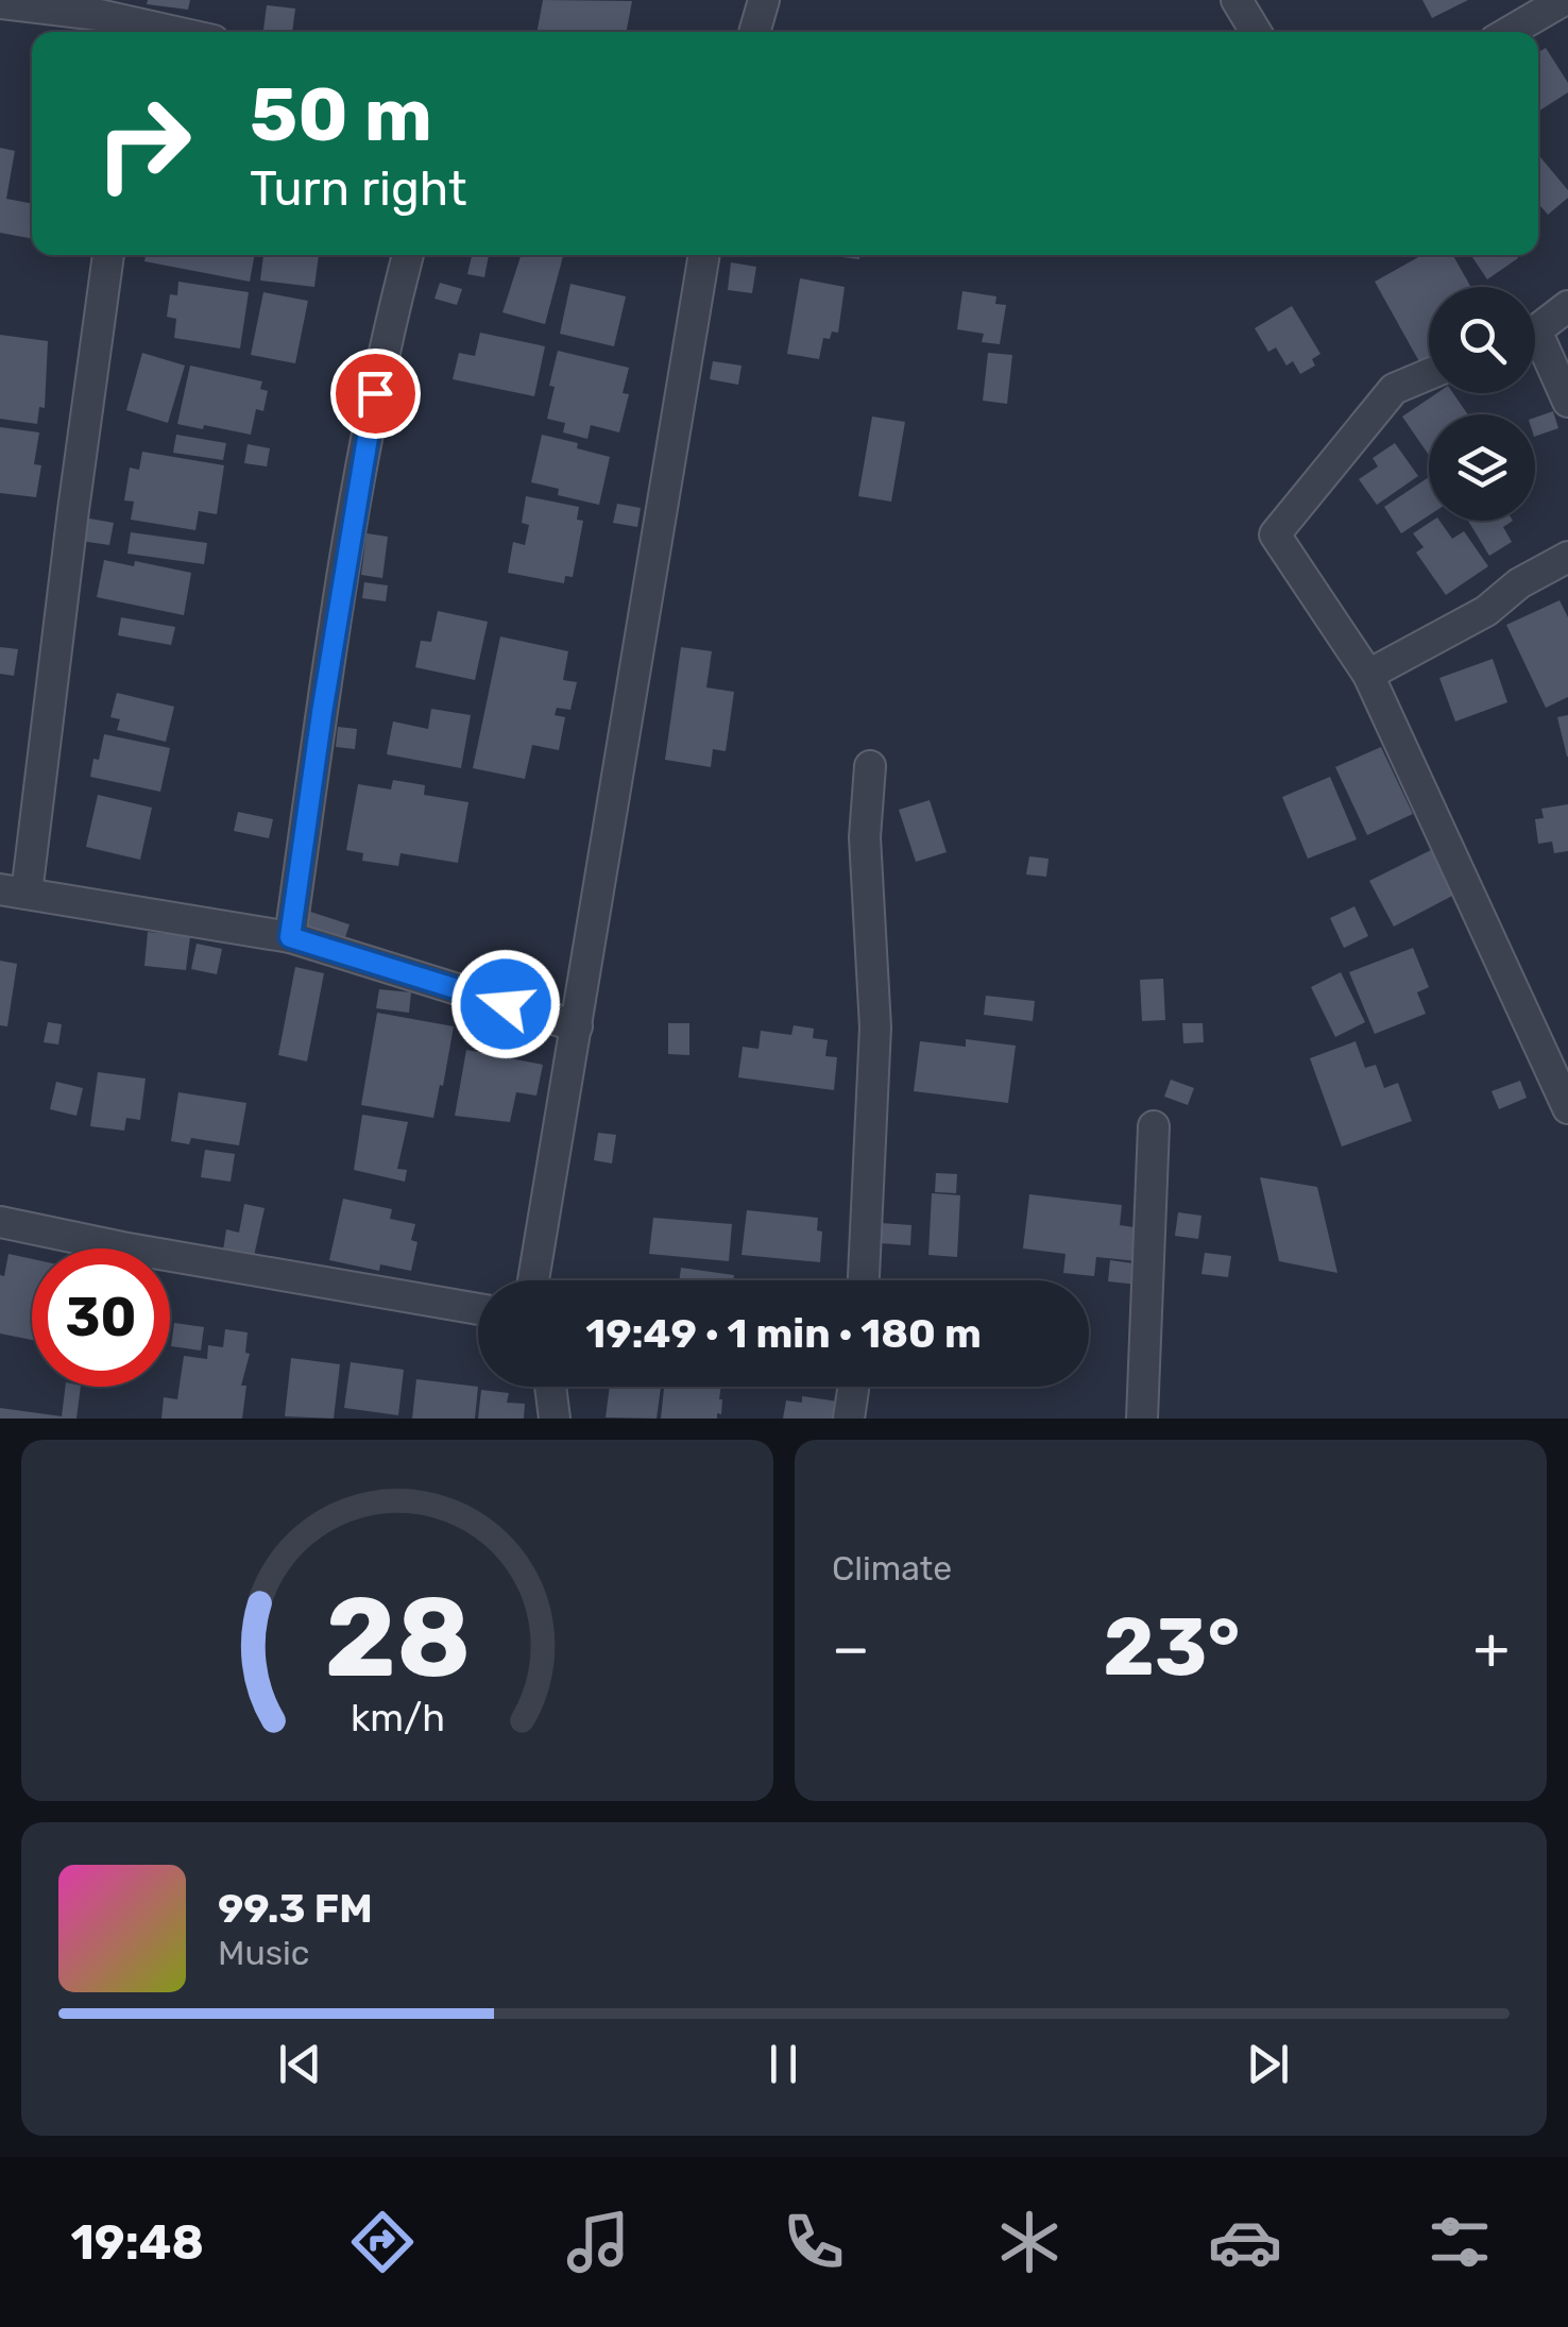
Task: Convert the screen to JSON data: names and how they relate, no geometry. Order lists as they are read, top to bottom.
{
  "page": {
    "turn": ["50 m", "Turn right"],
    "limit": "30",
    "trip": "19:49 · 1 min · 180 m",
    "tile": "Climate",
    "heat": ["−", "23°", "+"],
    "song": ["99.3 FM", "Music"],
    "tabs": "19:48",
    "gauge": ["28", "km/h"]
  }
}
